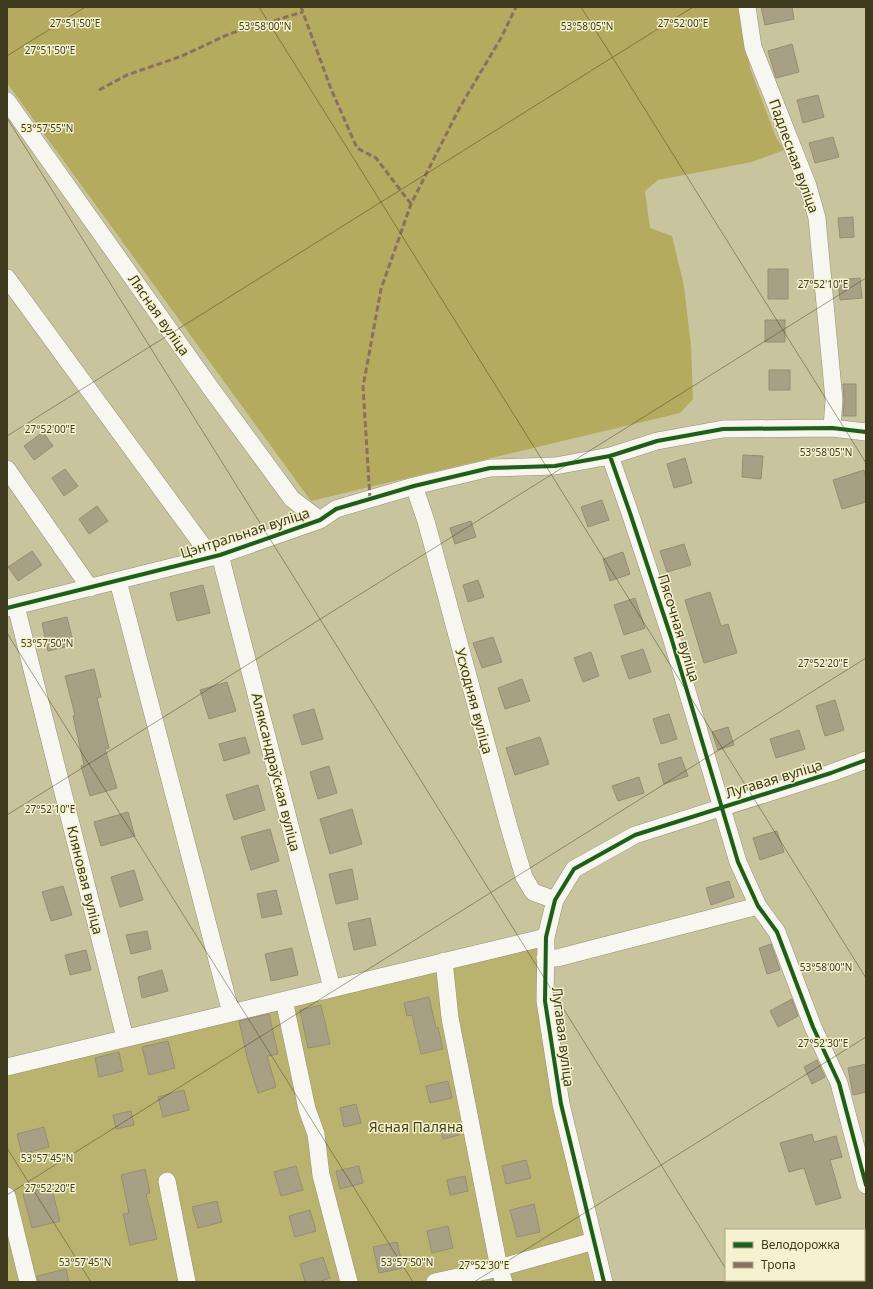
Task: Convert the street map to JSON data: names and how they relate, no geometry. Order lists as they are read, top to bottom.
{
  "streets": {
    "street": [
      "Падлесная вуліца",
      "Лясная вуліца",
      "Цэнтральная вуліца",
      "Пясочная вуліца",
      "Усходняя вуліца",
      "Аляксандраўская вуліца",
      "Лугавая вуліца",
      "Кляновая вуліца"
    ]
  },
  "crossings": [
    ["Падлесная вуліца", "Цэнтральная вуліца"],
    ["Лясная вуліца", "Цэнтральная вуліца"],
    ["Цэнтральная вуліца", "Пясочная вуліца"],
    ["Цэнтральная вуліца", "Усходняя вуліца"],
    ["Цэнтральная вуліца", "Аляксандраўская вуліца"],
    ["Цэнтральная вуліца", "Кляновая вуліца"],
    ["Пясочная вуліца", "Лугавая вуліца"],
    ["Усходняя вуліца", "Лугавая вуліца"]
  ],
  "parks": ["Ясная Паляна"],
  "legend": ["Велодорожка", "Тропа"],
  "coordinates": [
    "27°51'50\"E",
    "27°52'00\"E",
    "53°58'00\"N",
    "53°58'05\"N",
    "53°57'55\"N",
    "27°52'10\"E",
    "53°57'50\"N",
    "27°52'20\"E",
    "27°52'30\"E",
    "53°57'45\"N"
  ]
}
